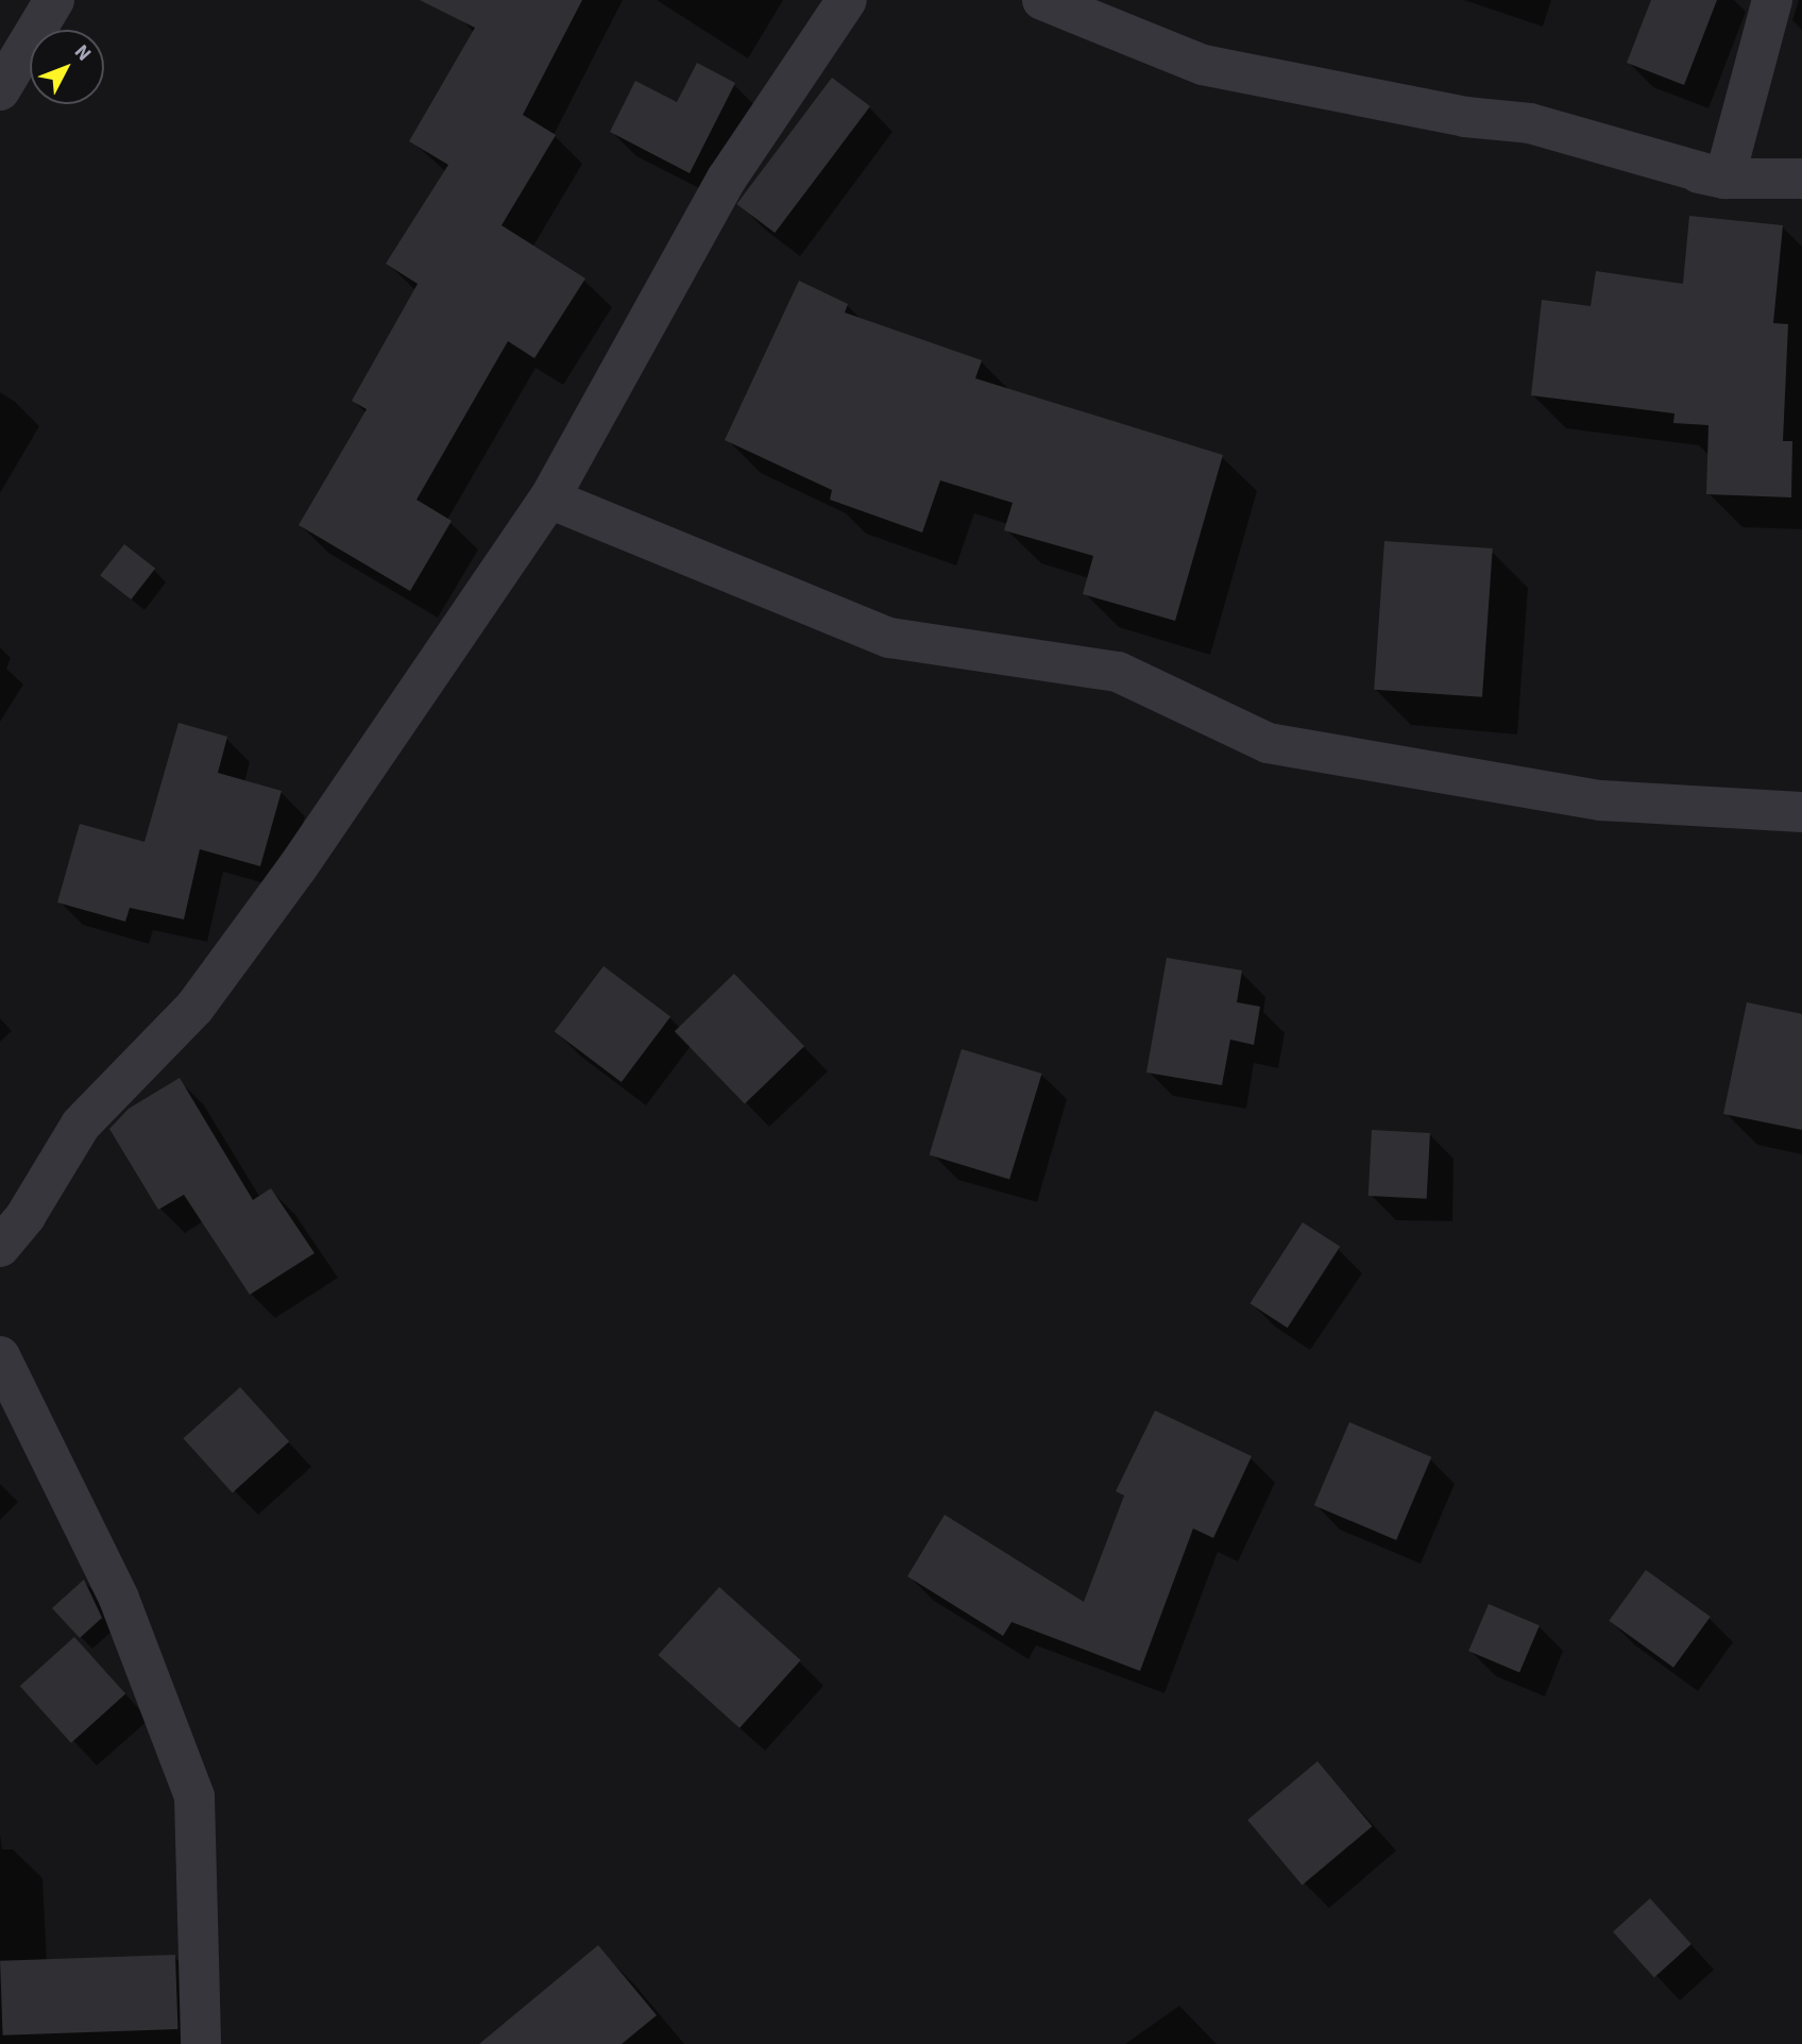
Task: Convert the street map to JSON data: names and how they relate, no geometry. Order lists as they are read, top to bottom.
{
  "north": "top right"
}
